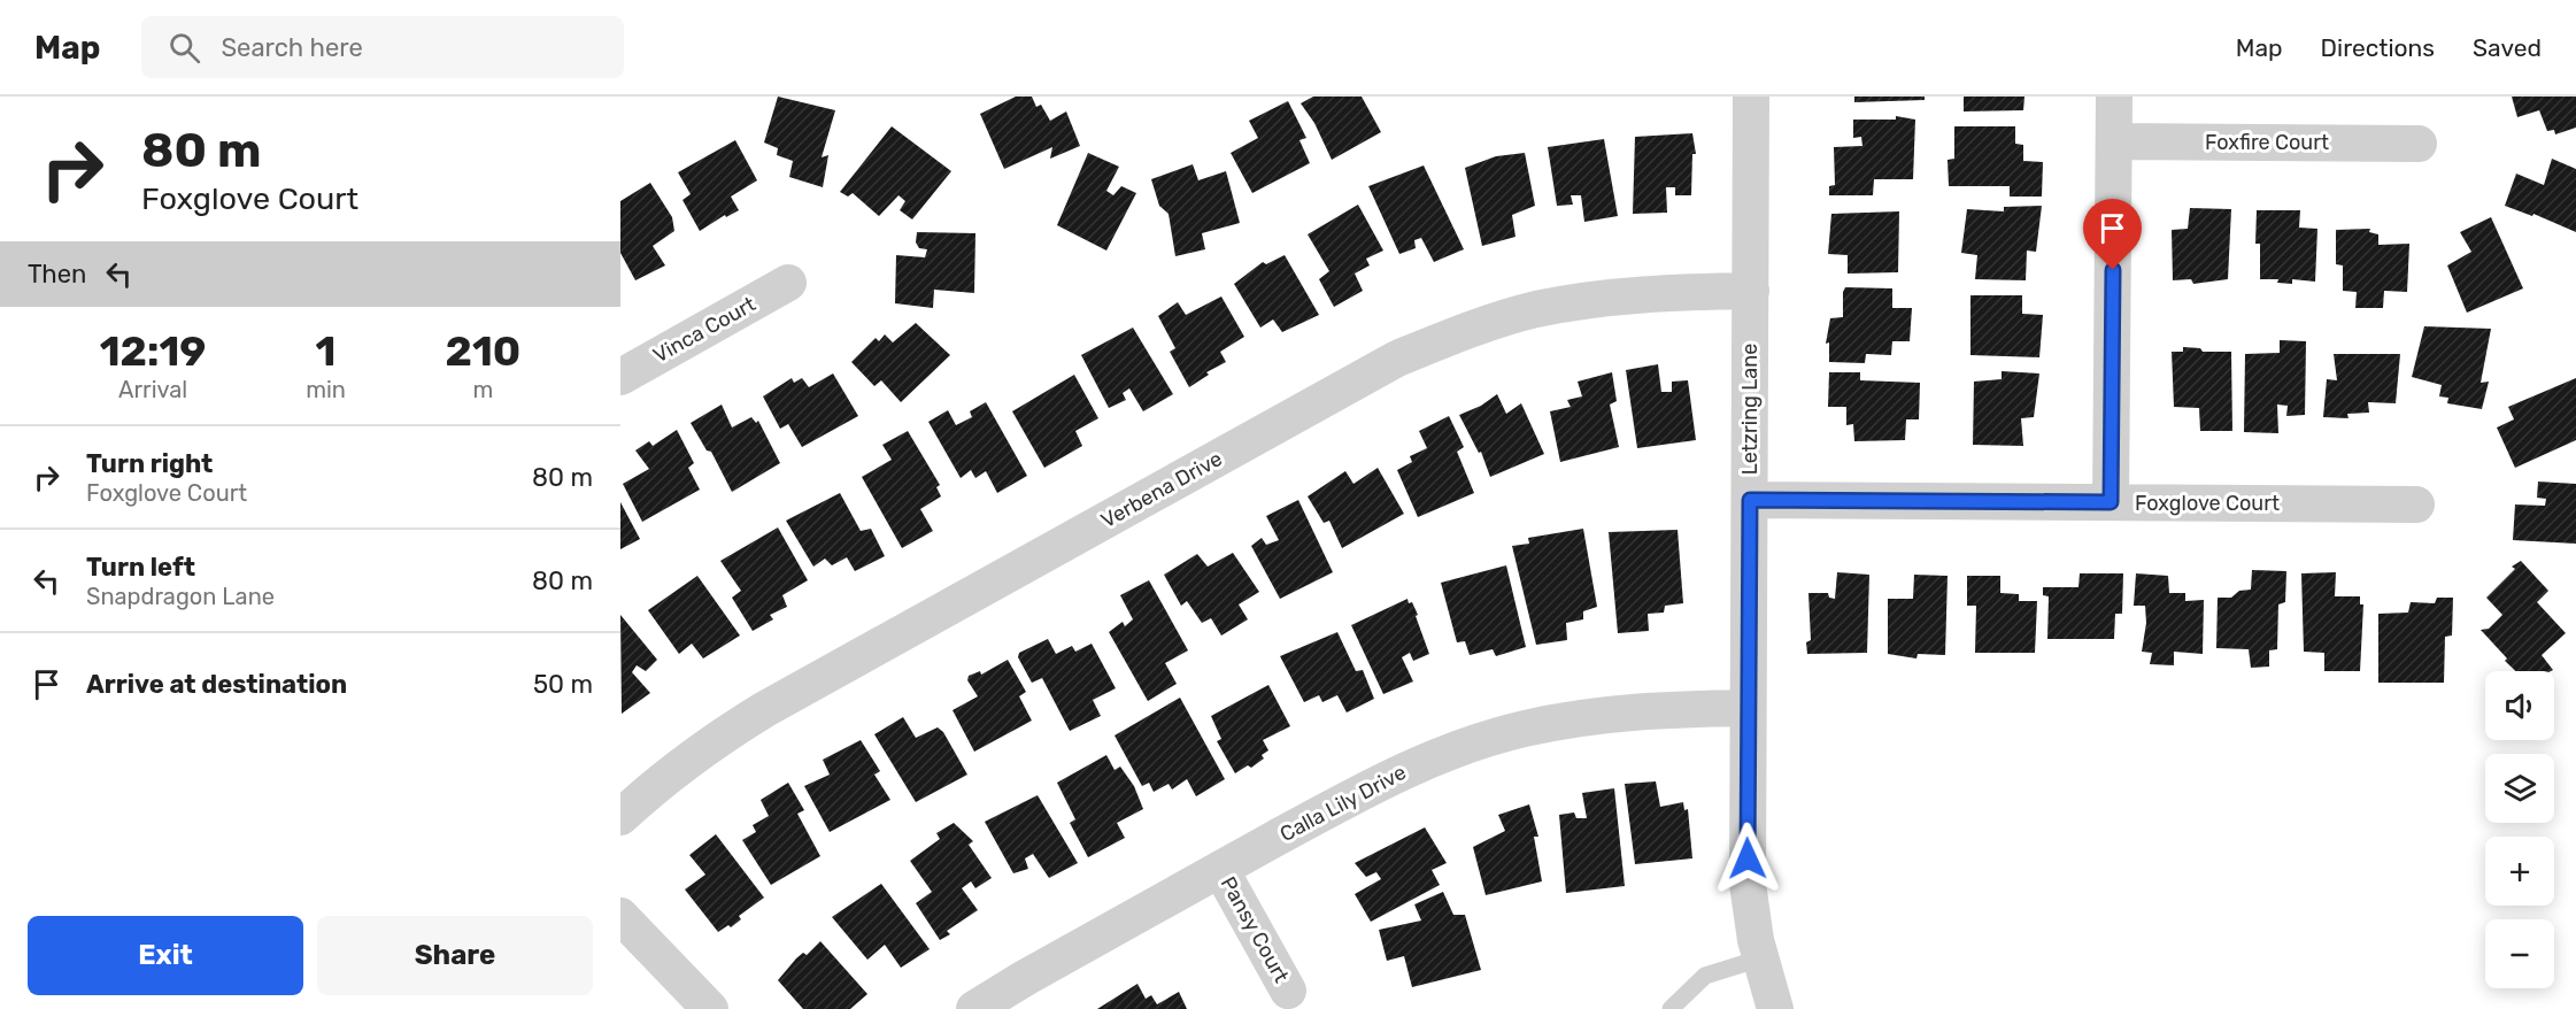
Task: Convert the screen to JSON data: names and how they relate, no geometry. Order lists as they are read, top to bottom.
{
  "streets": {
    "street": [
      "Foxfire Court",
      "Vinca Court",
      "Letzring Lane",
      "Verbena Drive",
      "Foxglove Court",
      "Calla Lily Drive",
      "Pansy Court"
    ]
  },
  "crossings": [
    ["Letzring Lane", "Verbena Drive"],
    ["Letzring Lane", "Foxglove Court"],
    ["Letzring Lane", "Calla Lily Drive"],
    ["Calla Lily Drive", "Pansy Court"]
  ],
  "page": {
    "header": "Map",
    "search": "Search here",
    "nav": ["Map", "Directions", "Saved"],
    "turn": ["80 m", "Foxglove Court"],
    "then": "Then",
    "eta": [
      "12:19",
      "Arrival",
      "1",
      "min",
      "210",
      "m"
    ],
    "list": [
      {
        "name": "Turn right",
        "note": "Foxglove Court",
        "value": "80 m"
      },
      {
        "name": "Turn left",
        "note": "Snapdragon Lane",
        "value": "80 m"
      },
      {
        "name": "Arrive at destination",
        "value": "50 m"
      }
    ],
    "map_buttons": ["+", "−"],
    "buttons": ["Exit", "Share"]
  }
}
